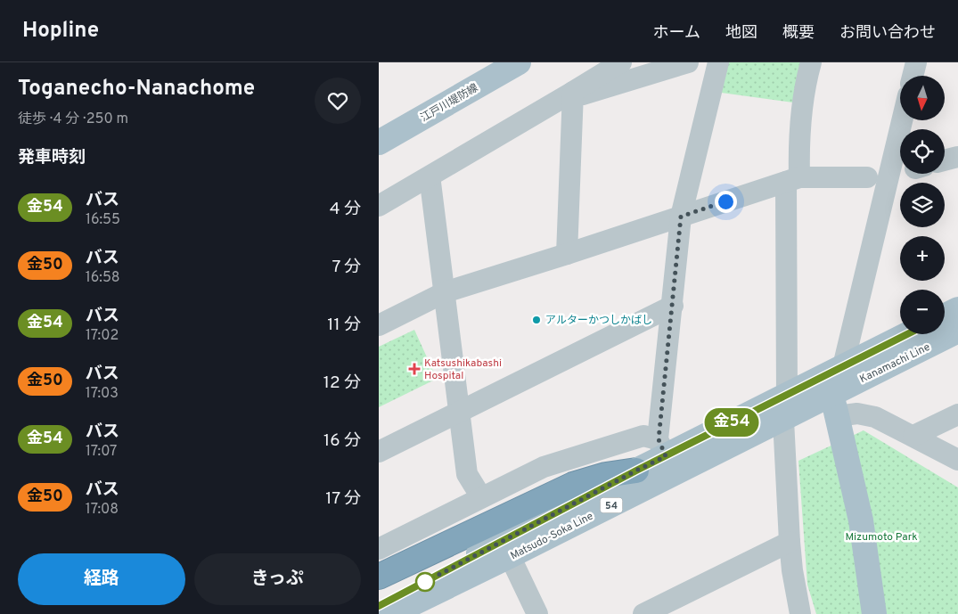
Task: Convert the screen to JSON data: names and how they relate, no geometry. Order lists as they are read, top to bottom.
{
  "streets": {
    "main road": [
      "江戸川堤防線",
      "Kanamachi Line",
      "54",
      "Matsudo-Soka Line"
    ]
  },
  "crossings": [
    ["Kanamachi Line", "Matsudo-Soka Line"]
  ],
  "parks": ["Mizumoto Park"],
  "places": {
    "other": ["アルターかつしかばし"],
    "health": ["Katsushikabashi Hospital"]
  },
  "lines": ["bus line 金54"],
  "north": "bottom",
  "page": {
    "header": "Hopline",
    "nav": [
      "ホーム",
      "地図",
      "概要",
      "お問い合わせ"
    ],
    "heading": [
      ["Toganecho-Nanachome", "徒歩 · 4 分 · 250 m"],
      "発車時刻"
    ],
    "on_map": "金54",
    "map_buttons": ["+", "−"],
    "list": [
      {
        "mark": "金54",
        "name": "バス",
        "note": "16:55",
        "value": "4 分"
      },
      {
        "mark": "金50",
        "name": "バス",
        "note": "16:58",
        "value": "7 分"
      },
      {
        "mark": "金54",
        "name": "バス",
        "note": "17:02",
        "value": "11 分"
      },
      {
        "mark": "金50",
        "name": "バス",
        "note": "17:03",
        "value": "12 分"
      },
      {
        "mark": "金54",
        "name": "バス",
        "note": "17:07",
        "value": "16 分"
      },
      {
        "mark": "金50",
        "name": "バス",
        "note": "17:08",
        "value": "17 分"
      }
    ],
    "buttons": ["経路", "きっぷ"]
  }
}
